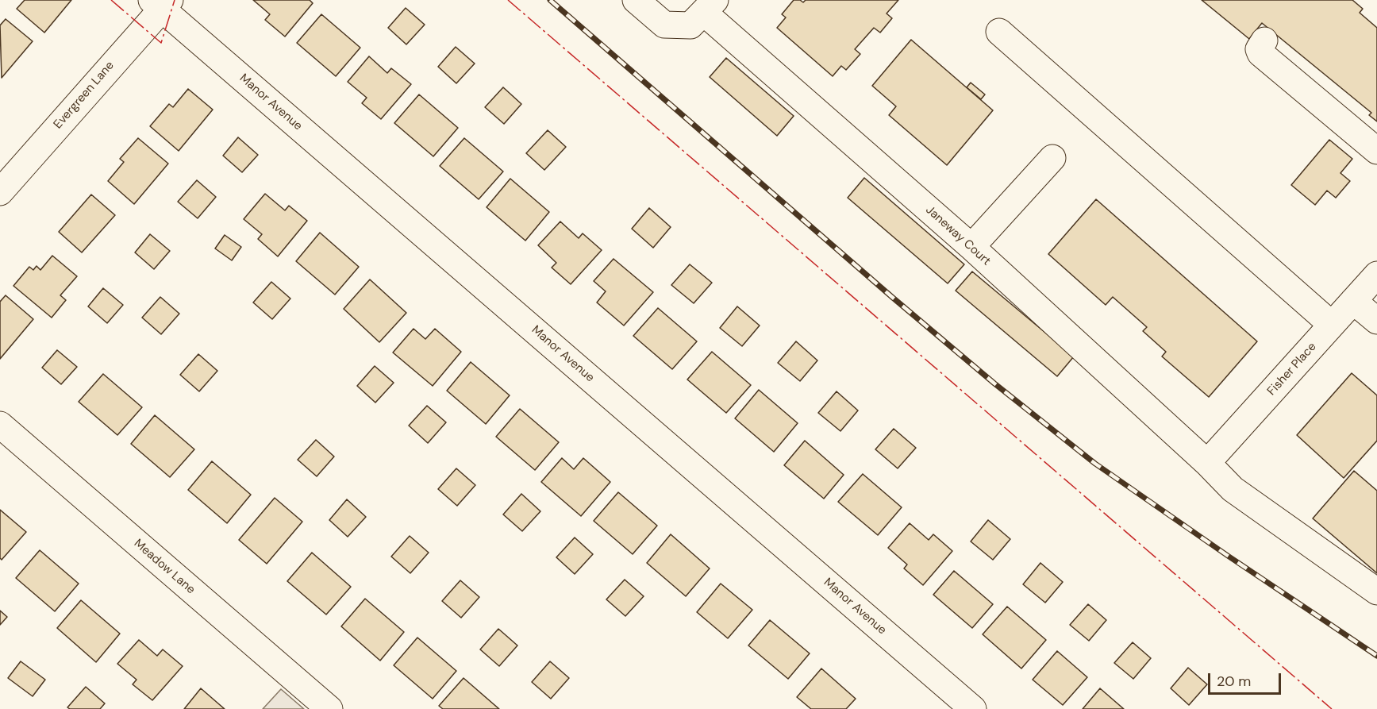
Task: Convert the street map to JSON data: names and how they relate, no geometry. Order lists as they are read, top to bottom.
{
  "streets": {
    "street": [
      "Evergreen Lane",
      "Manor Avenue",
      "Janeway Court",
      "Fisher Place",
      "Meadow Lane"
    ]
  },
  "crossings": [
    ["Evergreen Lane", "Manor Avenue"],
    ["Janeway Court", "Fisher Place"]
  ],
  "scale_bar": "20 m"
}
